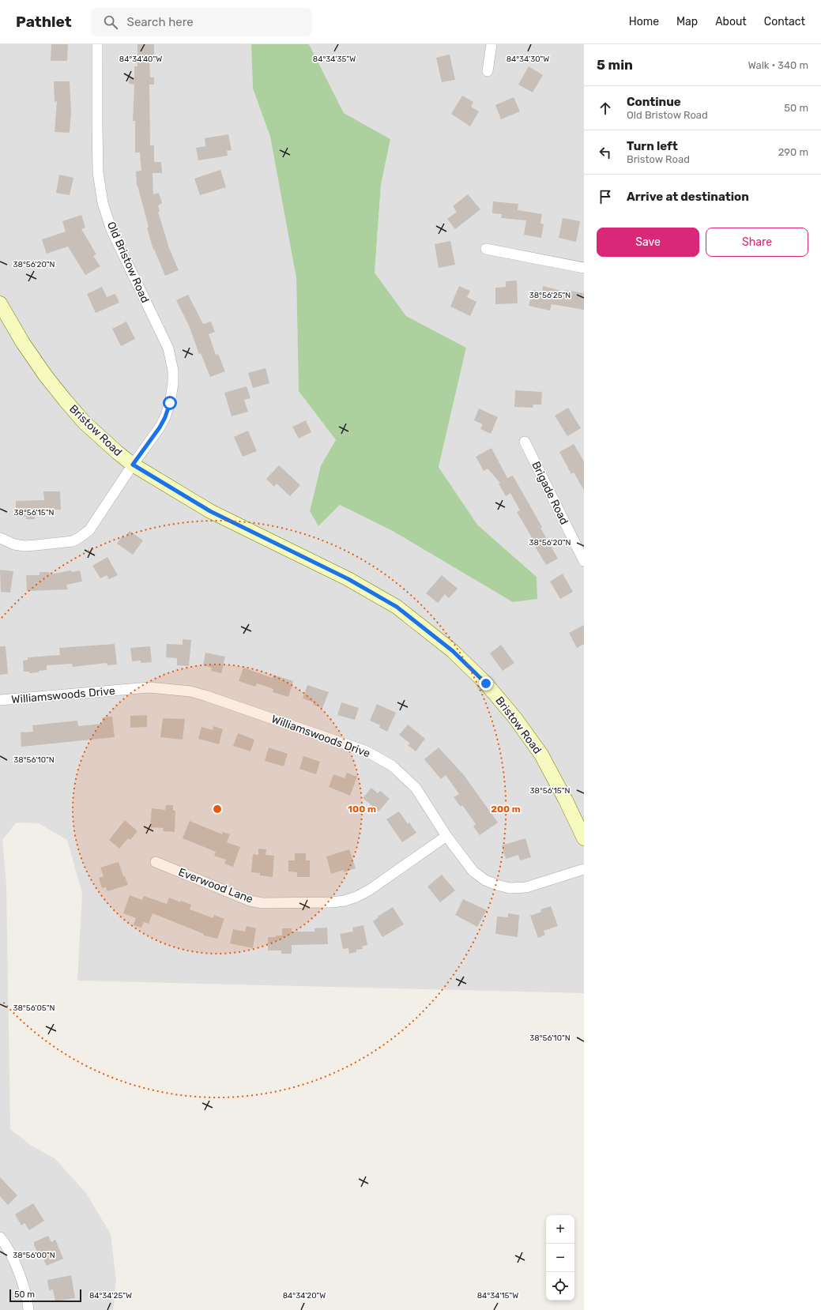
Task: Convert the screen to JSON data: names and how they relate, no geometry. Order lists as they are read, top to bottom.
{
  "streets": {
    "main road": ["Bristow Road"],
    "street": [
      "Old Bristow Road",
      "Brigade Road",
      "Williamswoods Drive",
      "Everwood Lane"
    ]
  },
  "crossings": [
    ["Old Bristow Road", "Bristow Road"],
    ["Williamswoods Drive", "Everwood Lane"]
  ],
  "scale_bar": "50 m",
  "page": {
    "header": "Pathlet",
    "search": "Search here",
    "nav": [
      "Home",
      "Map",
      "About",
      "Contact"
    ],
    "heading": ["5 min", "Walk · 340 m"],
    "list": [
      ["Continue", "Old Bristow Road", "50 m"],
      ["Turn left", "Bristow Road", "290 m"],
      "Arrive at destination"
    ],
    "buttons": ["Save", "Share"],
    "map_buttons": ["+", "−"],
    "scale": "50 m"
  },
  "coordinates": [
    "84°34'40\"W",
    "84°34'35\"W",
    "84°34'30\"W",
    "38°56'20\"N",
    "38°56'25\"N",
    "38°56'15\"N",
    "38°56'10\"N",
    "38°56'05\"N",
    "38°56'00\"N",
    "84°34'25\"W",
    "84°34'20\"W",
    "84°34'15\"W"
  ],
  "rings": ["100 m", "200 m"]
}
